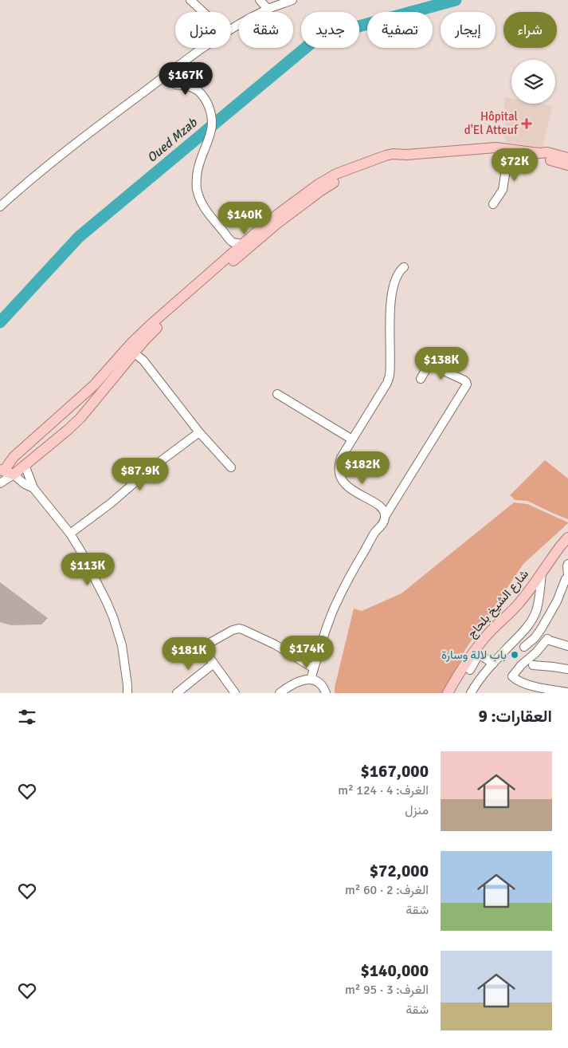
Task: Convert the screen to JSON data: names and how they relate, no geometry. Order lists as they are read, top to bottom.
{
  "streets": {
    "main road": ["شارع الشيخ بلحاج"]
  },
  "water": ["Oued Mzab"],
  "places": {
    "health": ["Hôpital d'El Atteuf"],
    "other": ["باب لالة وسارة"]
  },
  "page": {
    "chip": [
      "شراء",
      "إيجار",
      "تصفية",
      "جديد",
      "شقة",
      "منزل"
    ],
    "price": [
      "$167K",
      "$72K",
      "$140K",
      "$138K",
      "$182K",
      "$87.9K",
      "$113K",
      "$174K",
      "$181K"
    ],
    "heading": "العقارات: 9",
    "list": [
      {
        "name": "$167,000",
        "note": "الغرف: 4 · 124 m² · منزل"
      },
      {
        "name": "$72,000",
        "note": "الغرف: 2 · 60 m² · شقة"
      },
      {
        "name": "$140,000",
        "note": "الغرف: 3 · 95 m² · شقة"
      }
    ]
  }
}
